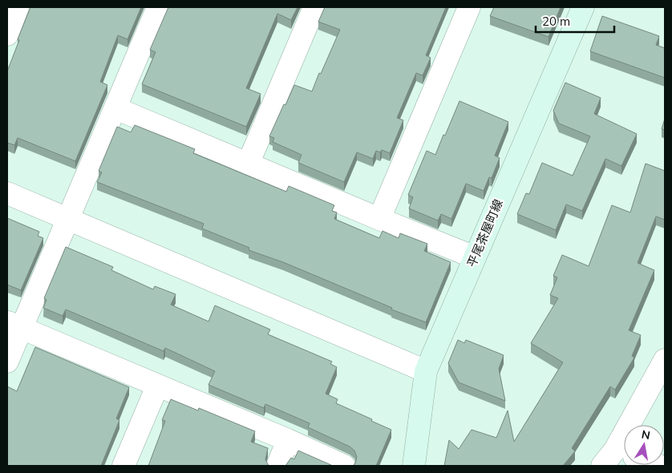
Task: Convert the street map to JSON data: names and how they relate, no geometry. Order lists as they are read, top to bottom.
{
  "streets": {
    "main road": ["平尾茶屋町線"]
  },
  "scale_bar": "20 m",
  "north": "top"
}
